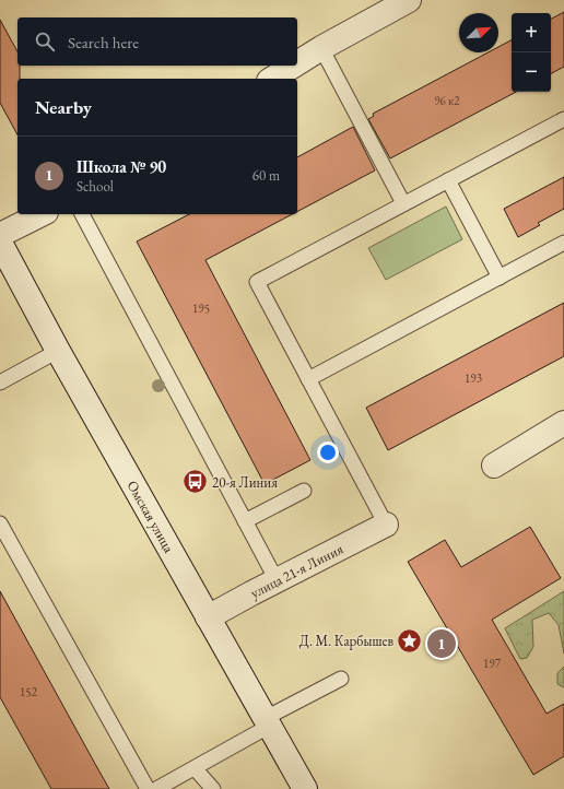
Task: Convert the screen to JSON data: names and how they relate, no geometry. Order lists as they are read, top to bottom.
{
  "streets": {
    "main road": ["Омская улица", "улица 21-я Линия"]
  },
  "crossings": [
    ["Омская улица", "улица 21-я Линия"]
  ],
  "places": {
    "bus stop": ["20-я Линия"],
    "place": ["Д. М. Карбышев"]
  },
  "house_numbers": [
    "96 к2",
    "195",
    "193",
    "197",
    "152"
  ],
  "north": "top right",
  "page": {
    "map_buttons": ["+", "−"],
    "search": "Search here",
    "heading": "Nearby",
    "list": [
      {
        "mark": "1",
        "name": "Школа № 90",
        "note": "School",
        "value": "60 m"
      }
    ],
    "pins": "1"
  }
}
